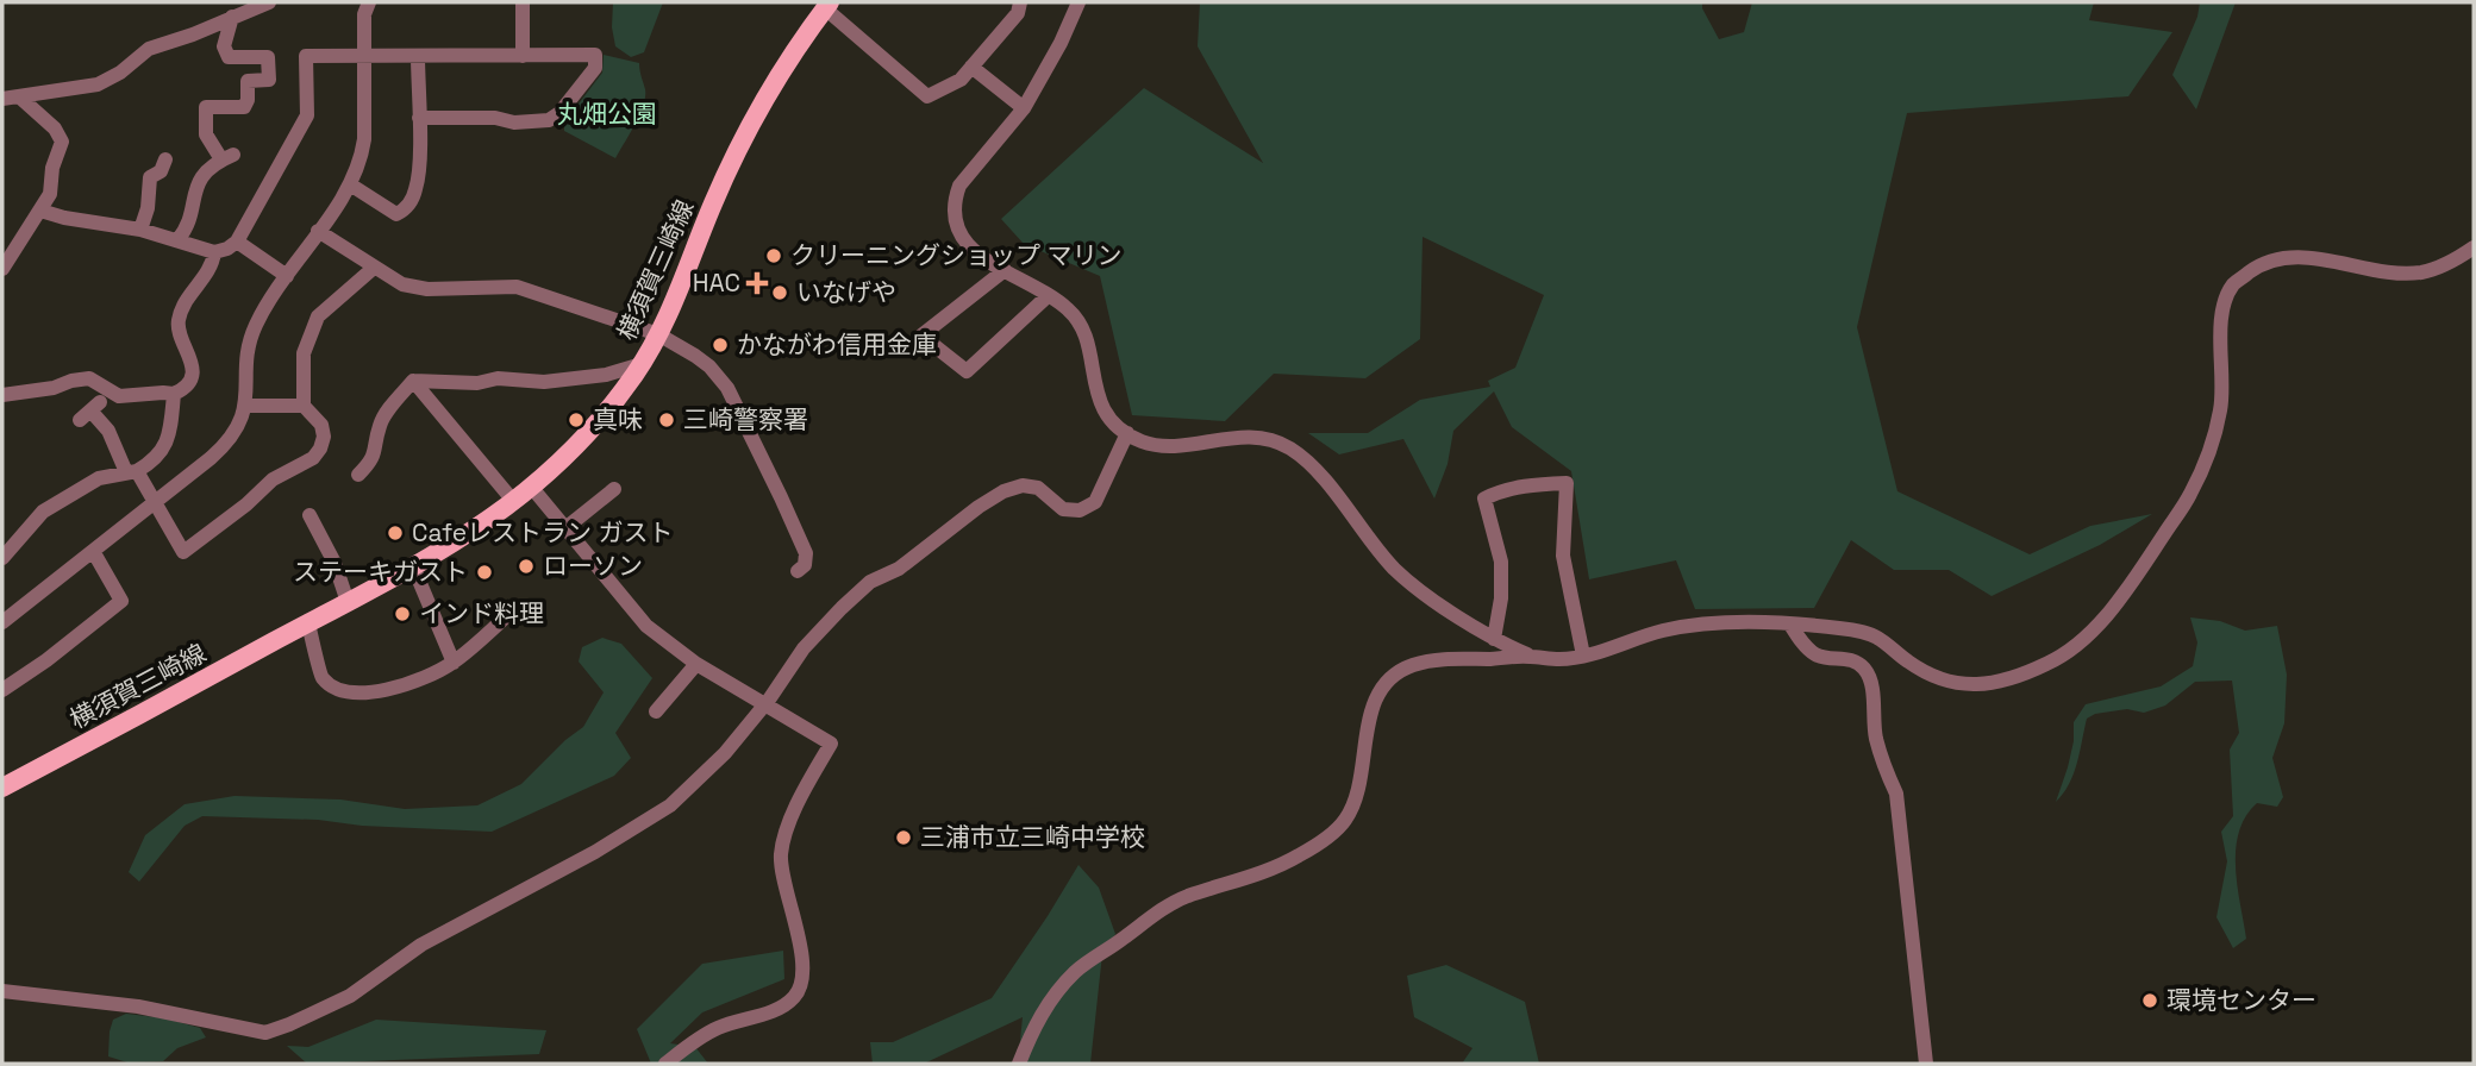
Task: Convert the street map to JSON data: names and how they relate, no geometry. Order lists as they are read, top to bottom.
{
  "streets": {
    "main road": ["横須賀三崎線"]
  },
  "parks": ["丸畑公園"],
  "places": {
    "other": [
      "クリーニングショップ マリン",
      "いなげや",
      "かながわ信用金庫",
      "真味",
      "三崎警察署",
      "Cafeレストラン ガスト",
      "ローソン",
      "ステーキガスト",
      "インド料理",
      "三浦市立三崎中学校",
      "環境センター"
    ],
    "health": ["HAC"]
  }
}
